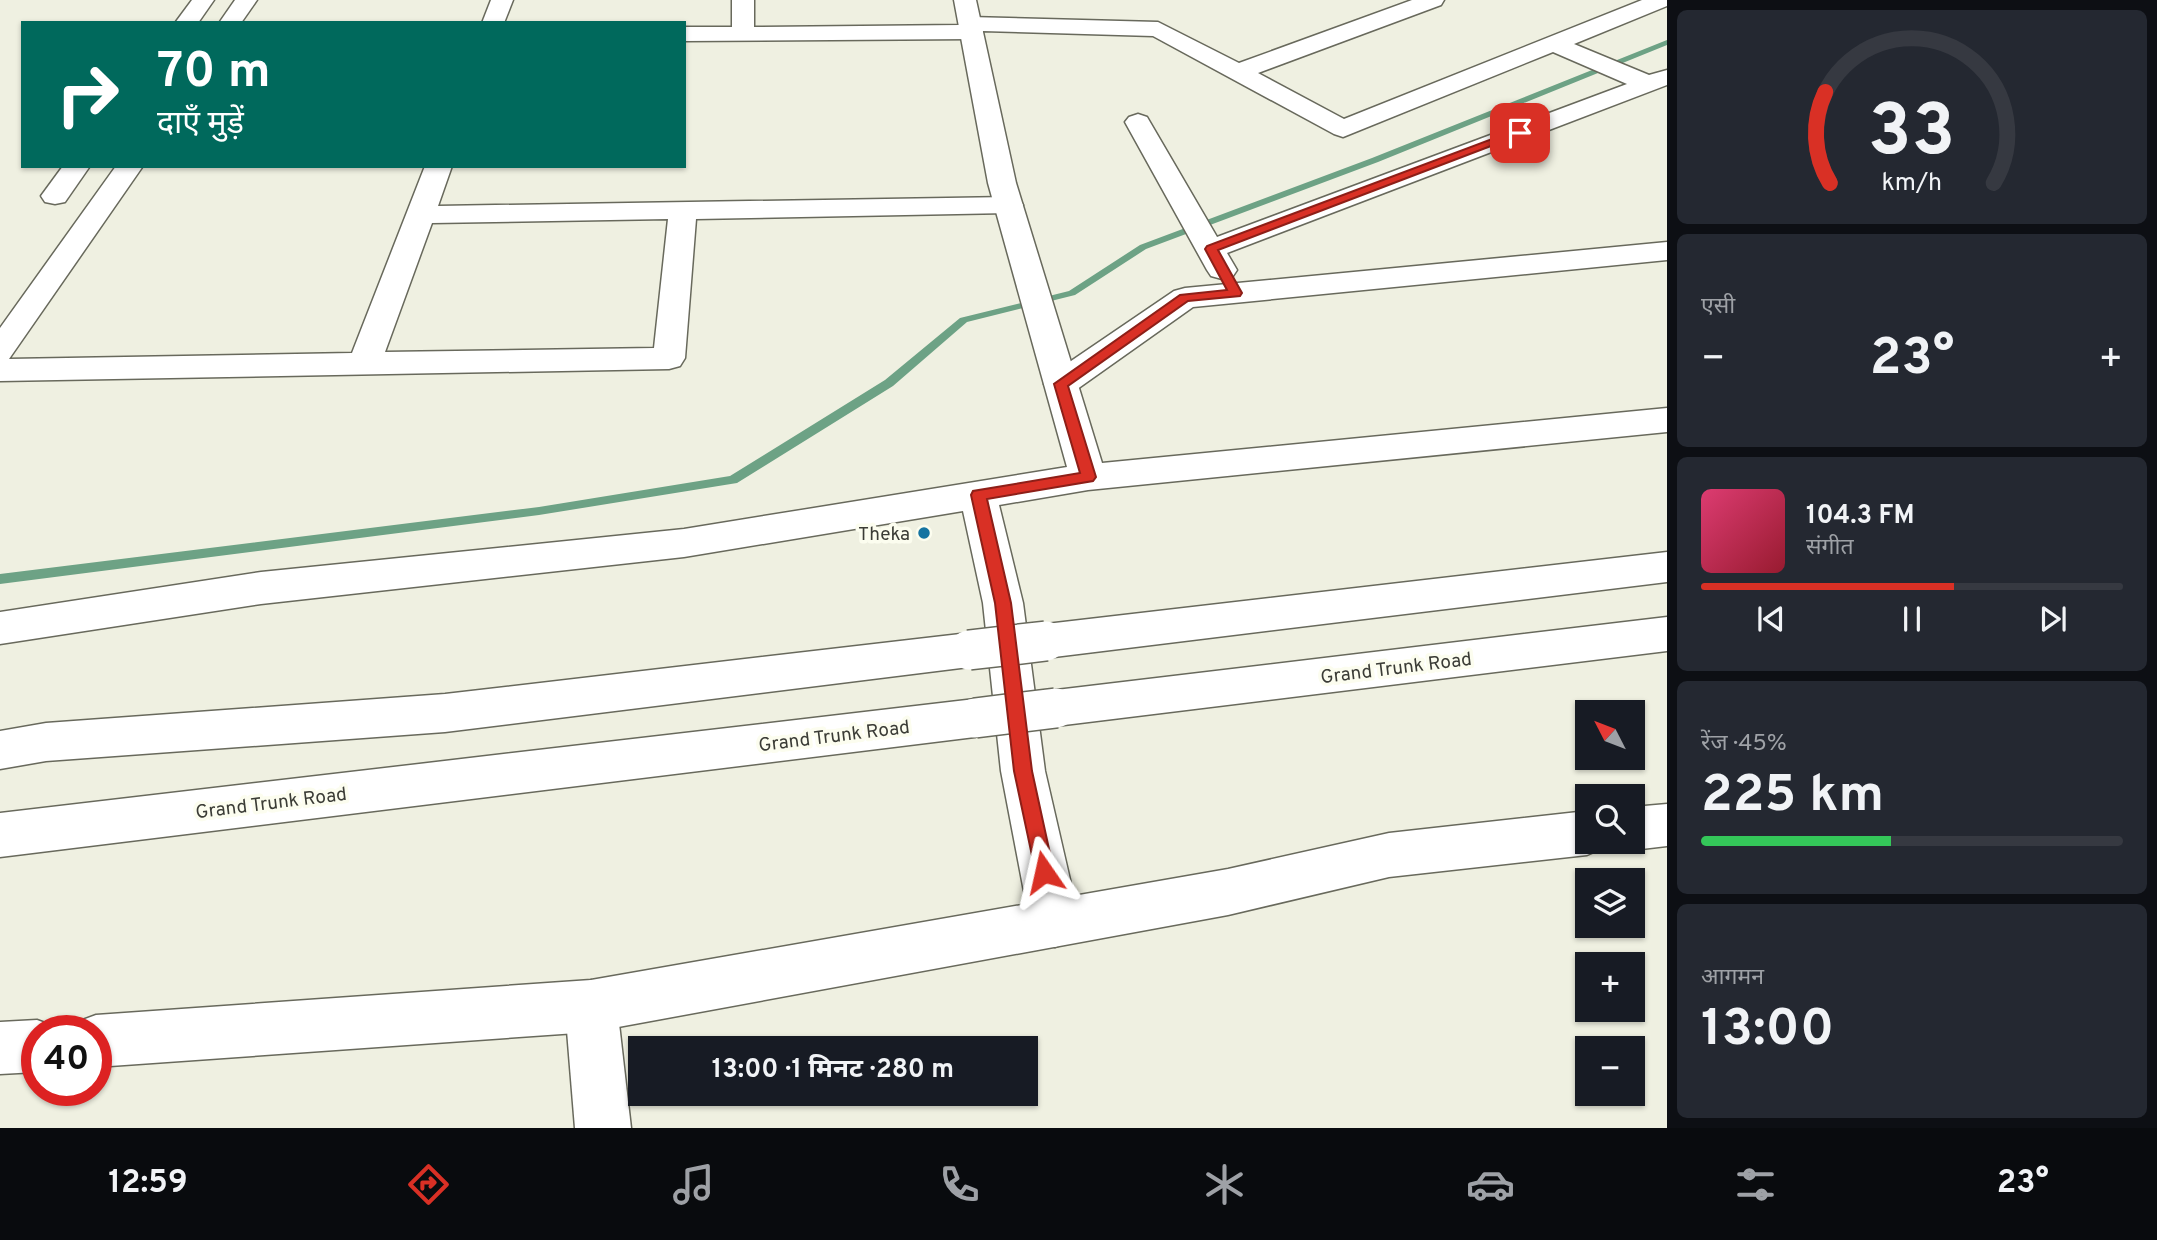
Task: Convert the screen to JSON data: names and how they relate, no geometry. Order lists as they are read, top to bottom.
{
  "streets": {
    "main road": ["Grand Trunk Road"]
  },
  "places": ["Theka"],
  "north": "top left",
  "page": {
    "turn": ["70 m", "दाएँ मुड़ें"],
    "tile": [
      "एसी",
      ["रेंज · 45%", "225 km"],
      ["आगमन", "13:00"]
    ],
    "heat": ["−", "23°", "+"],
    "song": ["104.3 FM", "संगीत"],
    "map_buttons": ["+", "−"],
    "limit": "40",
    "trip": "13:00 · 1 मिनट · 280 m",
    "tabs": ["12:59", "23°"],
    "gauge": ["33", "km/h"]
  }
}
